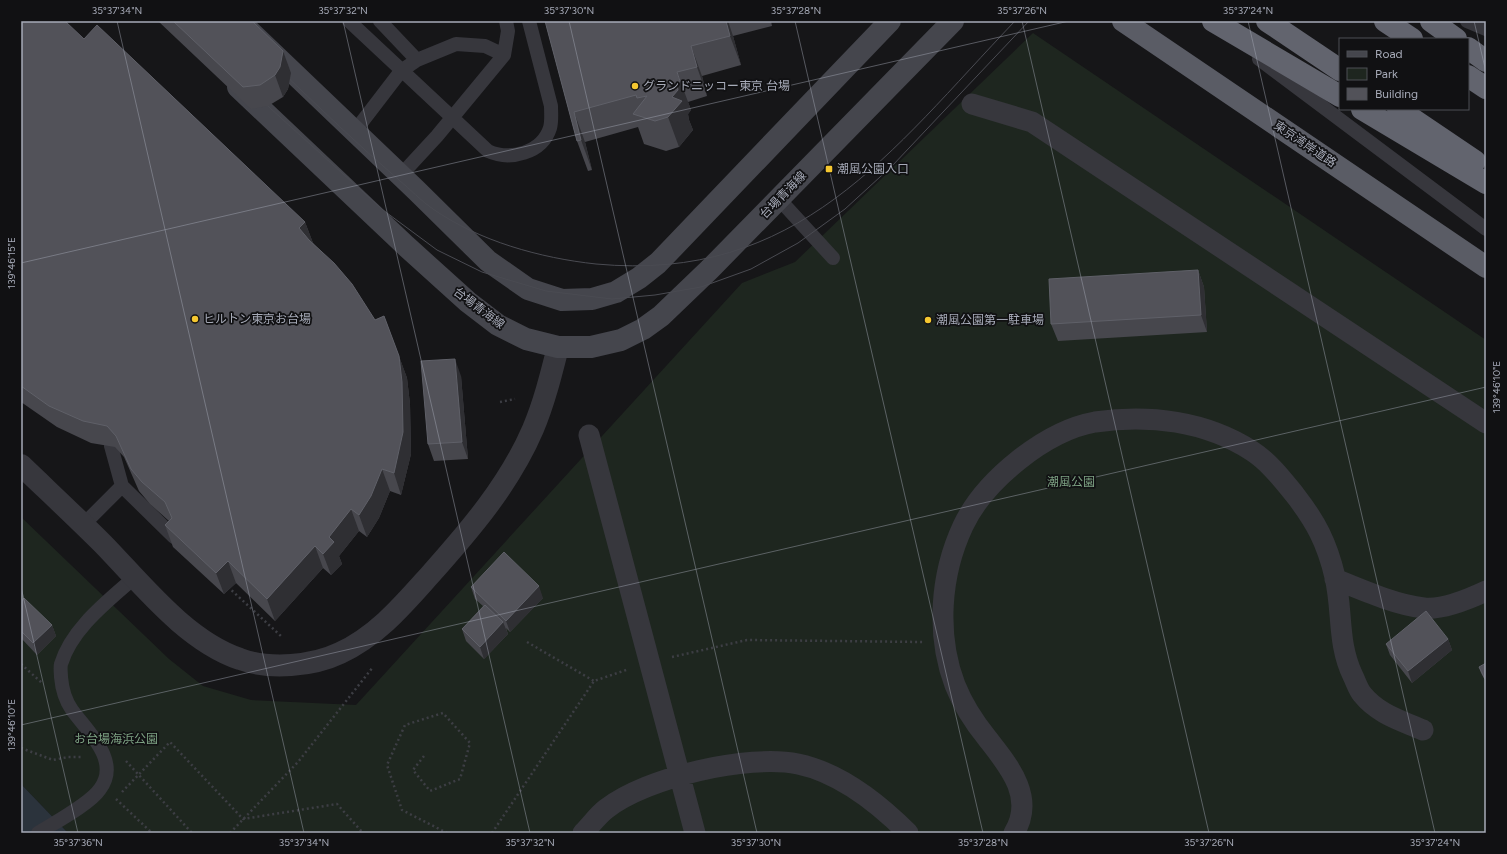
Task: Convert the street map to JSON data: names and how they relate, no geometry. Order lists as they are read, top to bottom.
{
  "streets": {
    "highway": ["東京湾岸道路"],
    "main road": ["台場青海線"]
  },
  "parks": ["潮風公園", "お台場海浜公園"],
  "places": {
    "other": ["グランドニッコー東京 台場", "ヒルトン東京お台場", "潮風公園第一駐車場"],
    "transit": ["潮風公園入口"]
  },
  "legend": ["Road", "Park", "Building"],
  "coordinates": [
    "35°37'34\"N",
    "35°37'32\"N",
    "35°37'30\"N",
    "35°37'28\"N",
    "35°37'26\"N",
    "35°37'24\"N",
    "139°46'15\"E",
    "139°46'10\"E",
    "35°37'36\"N"
  ]
}
